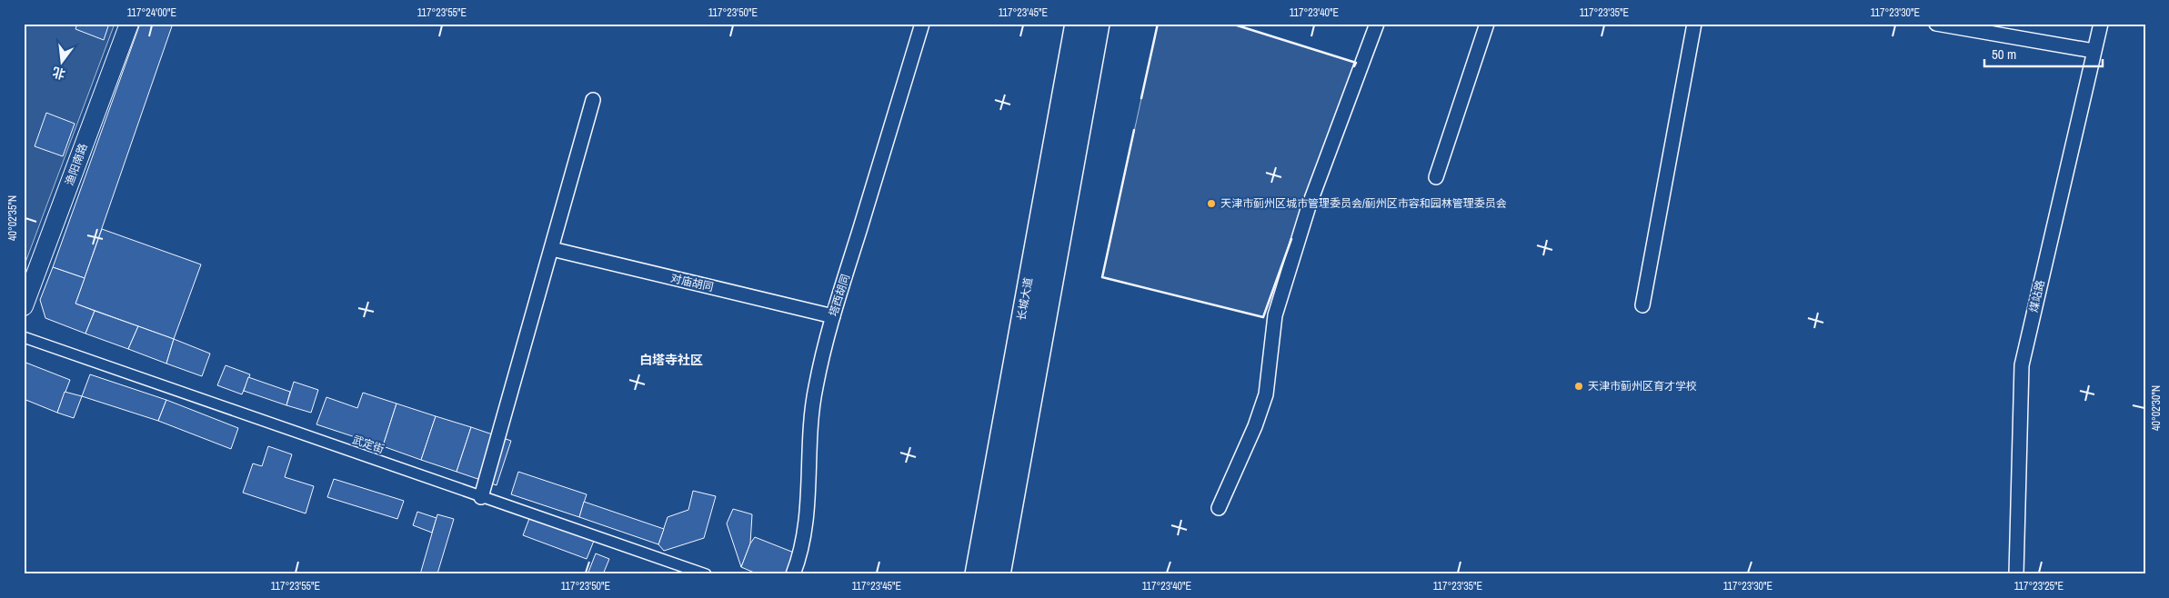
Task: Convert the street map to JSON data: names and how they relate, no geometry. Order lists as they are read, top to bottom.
{
  "streets": {
    "main road": ["长城大道"],
    "street": [
      "渔阳南路",
      "对庙胡同",
      "塔西胡同",
      "煤站路",
      "武定街"
    ]
  },
  "crossings": [
    ["对庙胡同", "塔西胡同"]
  ],
  "districts": ["白塔寺社区"],
  "places": ["天津市蓟州区城市管理委员会/蓟州区市容和园林管理委员会", "天津市蓟州区育才学校"],
  "scale_bar": "50 m",
  "north": "bottom",
  "coordinates": [
    "117°24'00\"E",
    "117°23'55\"E",
    "117°23'50\"E",
    "117°23'45\"E",
    "117°23'40\"E",
    "117°23'35\"E",
    "117°23'30\"E",
    "40°02'35\"N",
    "40°02'30\"N",
    "117°23'25\"E"
  ]
}
